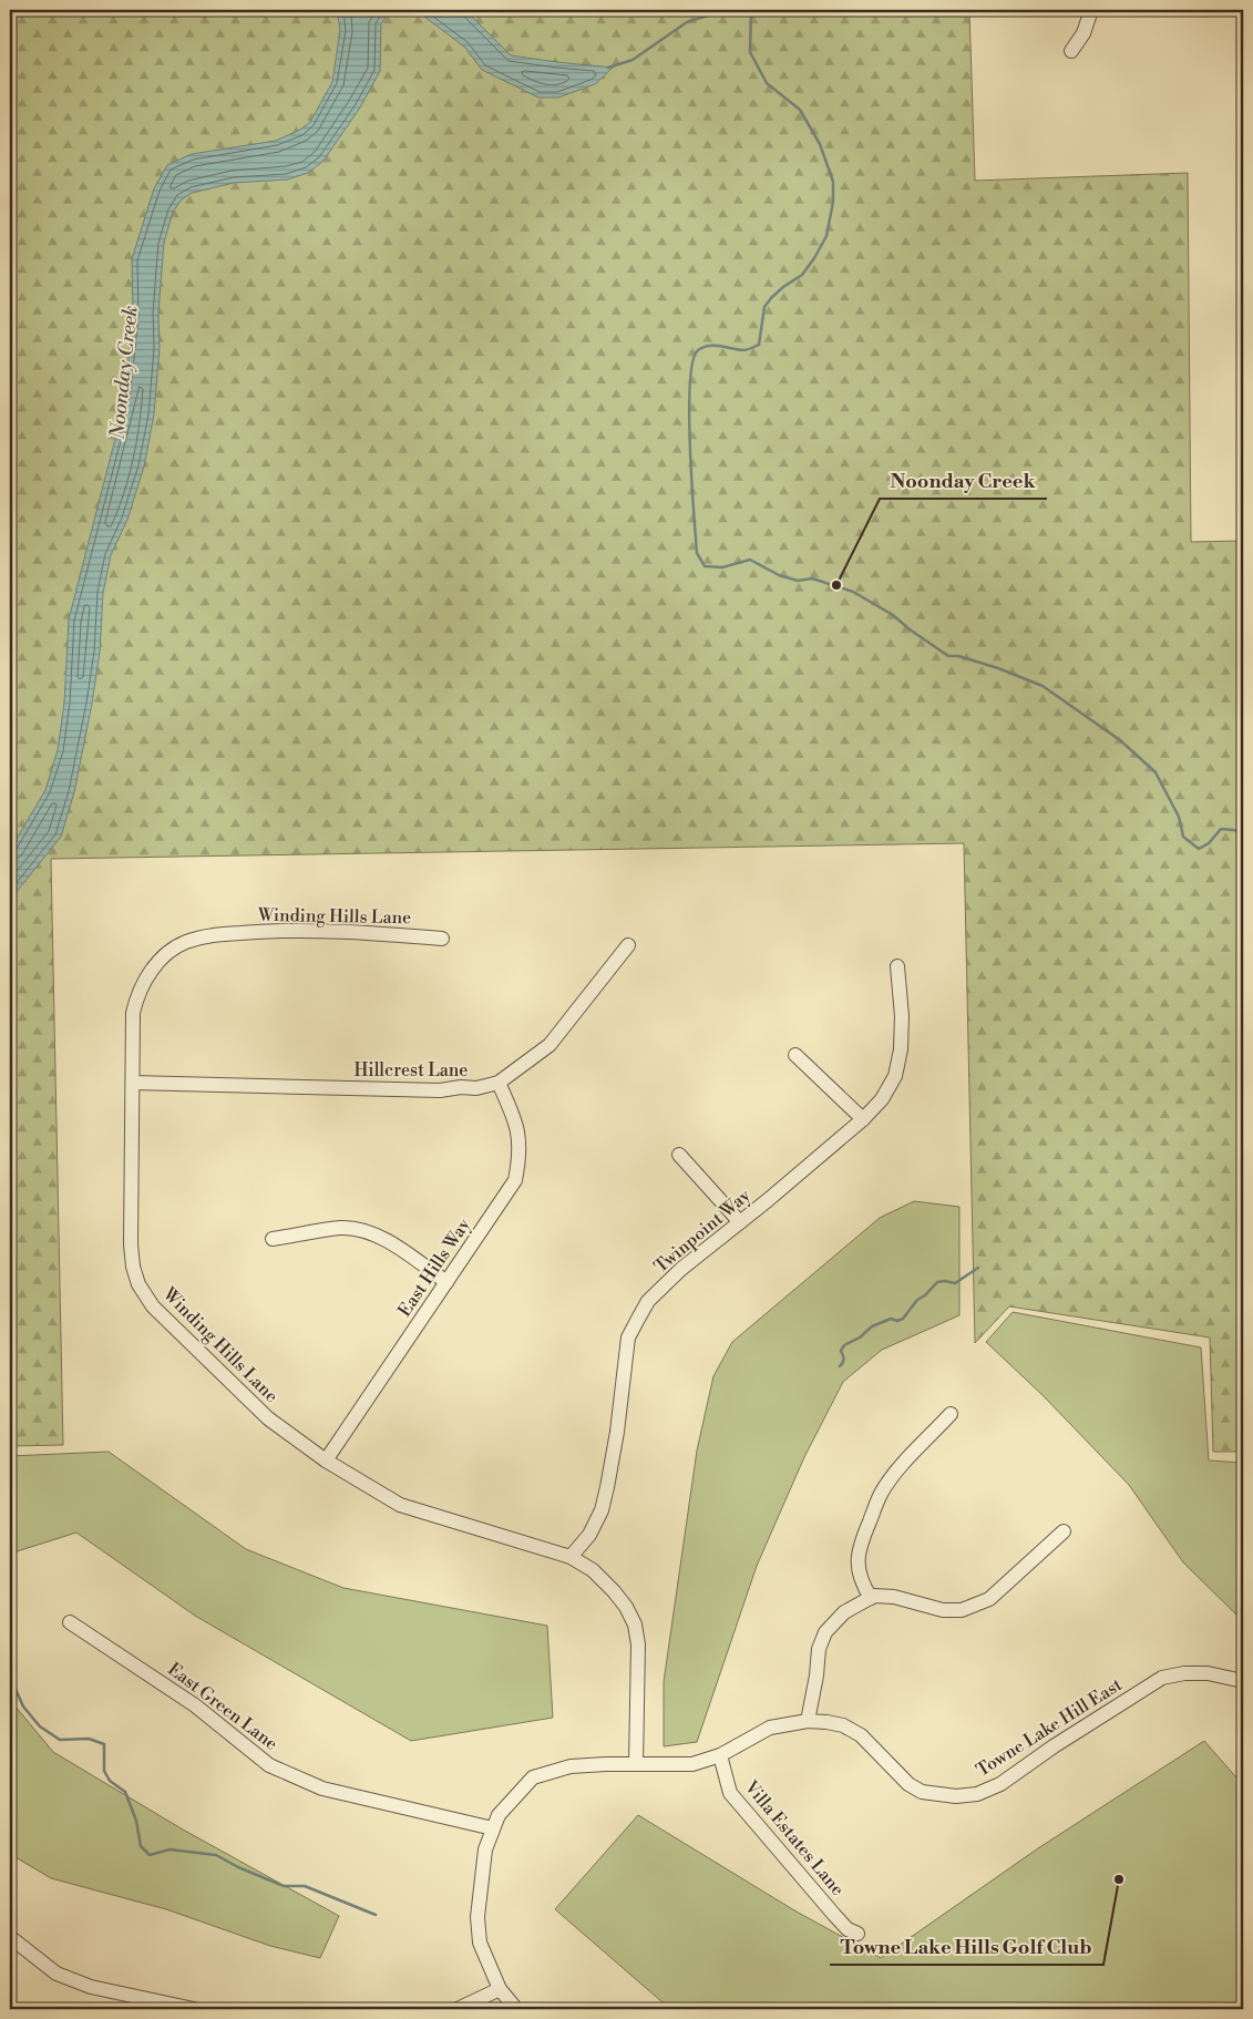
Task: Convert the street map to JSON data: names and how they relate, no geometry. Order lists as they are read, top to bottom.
{
  "streets": {
    "street": [
      "Winding Hills Lane",
      "Hillcrest Lane",
      "Twinpoint Way",
      "East Hills Way",
      "East Green Lane",
      "Towne Lake Hill East",
      "Villa Estates Lane"
    ]
  },
  "crossings": [
    ["Winding Hills Lane", "Hillcrest Lane"],
    ["Winding Hills Lane", "Twinpoint Way"],
    ["Winding Hills Lane", "East Hills Way"],
    ["Winding Hills Lane", "Towne Lake Hill East"],
    ["Hillcrest Lane", "East Hills Way"],
    ["East Green Lane", "Towne Lake Hill East"],
    ["Towne Lake Hill East", "Villa Estates Lane"]
  ],
  "water": ["Noonday Creek"],
  "places": ["Noonday Creek", "Towne Lake Hills Golf Club"]
}
